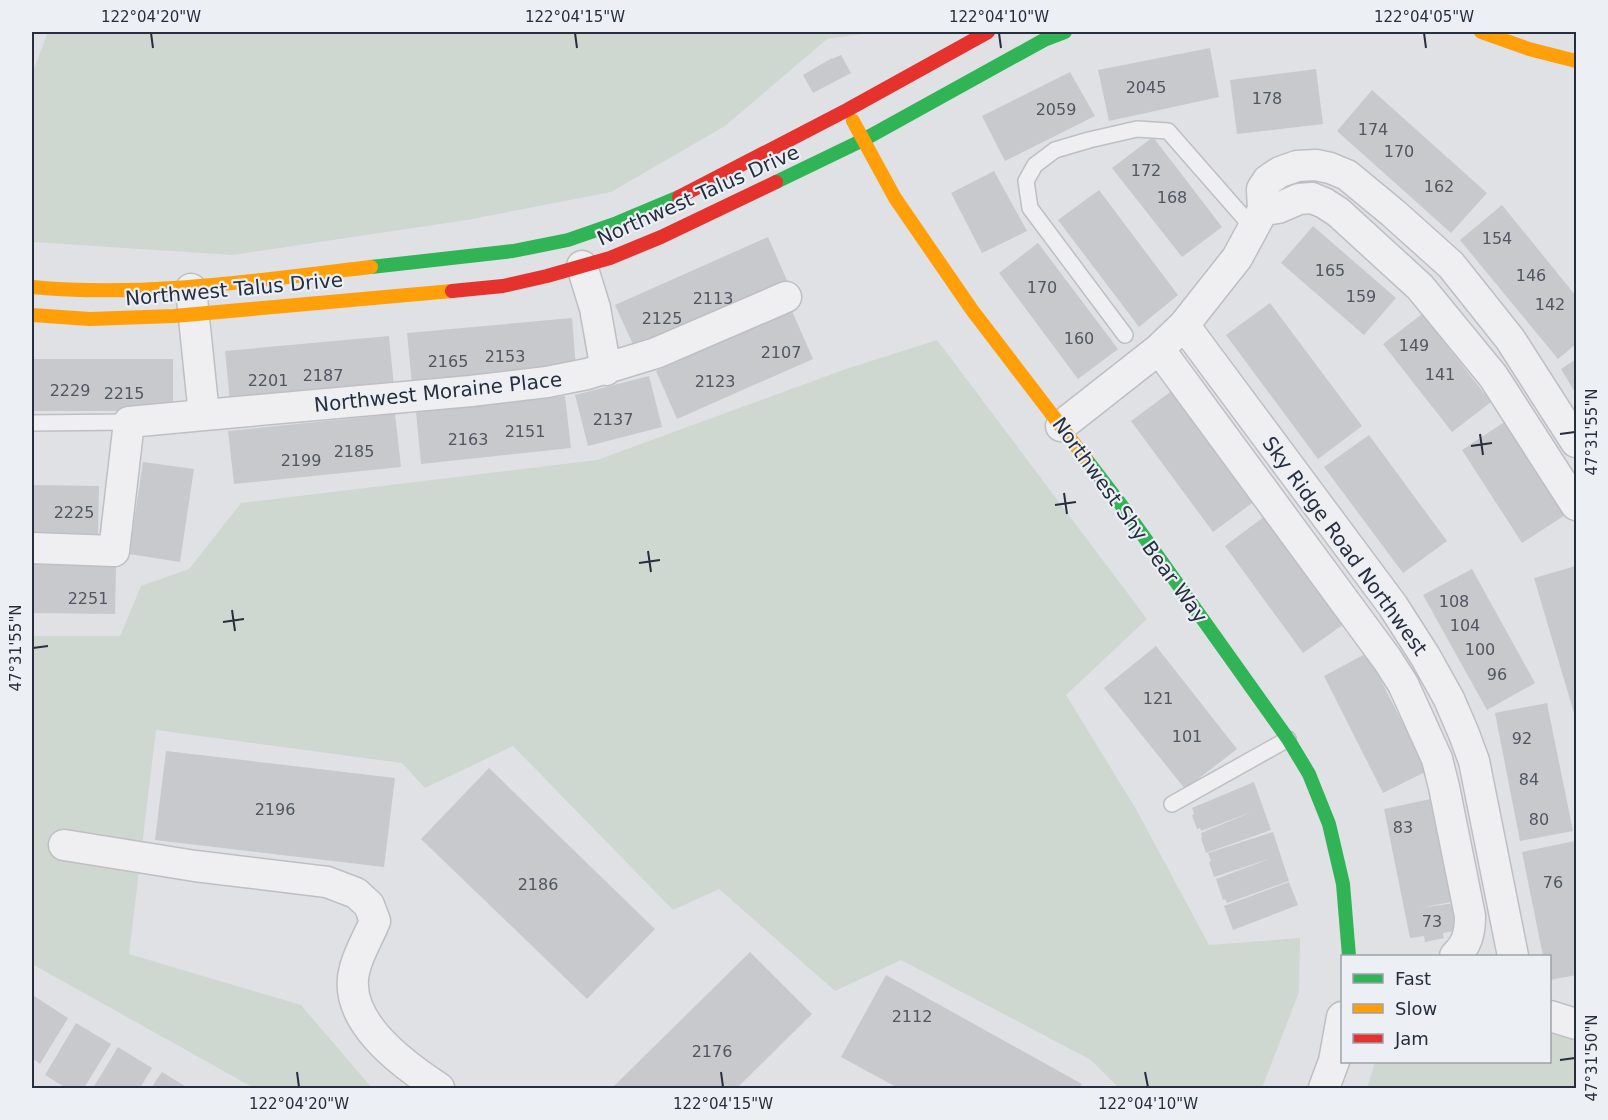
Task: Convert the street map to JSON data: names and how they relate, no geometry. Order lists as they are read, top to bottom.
{
  "streets": {
    "street": [
      "Northwest Talus Drive",
      "Northwest Moraine Place",
      "Northwest Shy Bear Way",
      "Sky Ridge Road Northwest"
    ]
  },
  "crossings": [
    ["Northwest Talus Drive", "Northwest Shy Bear Way"]
  ],
  "house_numbers": [
    "2045",
    "178",
    "2059",
    "174",
    "170",
    "172",
    "162",
    "168",
    "154",
    "165",
    "146",
    "170",
    "159",
    "2113",
    "142",
    "2125",
    "160",
    "149",
    "2107",
    "2153",
    "2165",
    "141",
    "2187",
    "2201",
    "2123",
    "2229",
    "2215",
    "2137",
    "2151",
    "2163",
    "2185",
    "2199",
    "2225",
    "2251",
    "108",
    "104",
    "100",
    "96",
    "121",
    "101",
    "92",
    "84",
    "2196",
    "80",
    "83",
    "76",
    "2186",
    "73",
    "2112",
    "2176"
  ],
  "legend": ["Fast", "Slow", "Jam"],
  "coordinates": [
    "122°04'20\"W",
    "122°04'15\"W",
    "122°04'10\"W",
    "122°04'05\"W",
    "47°31'55\"N",
    "47°31'50\"N"
  ]
}
